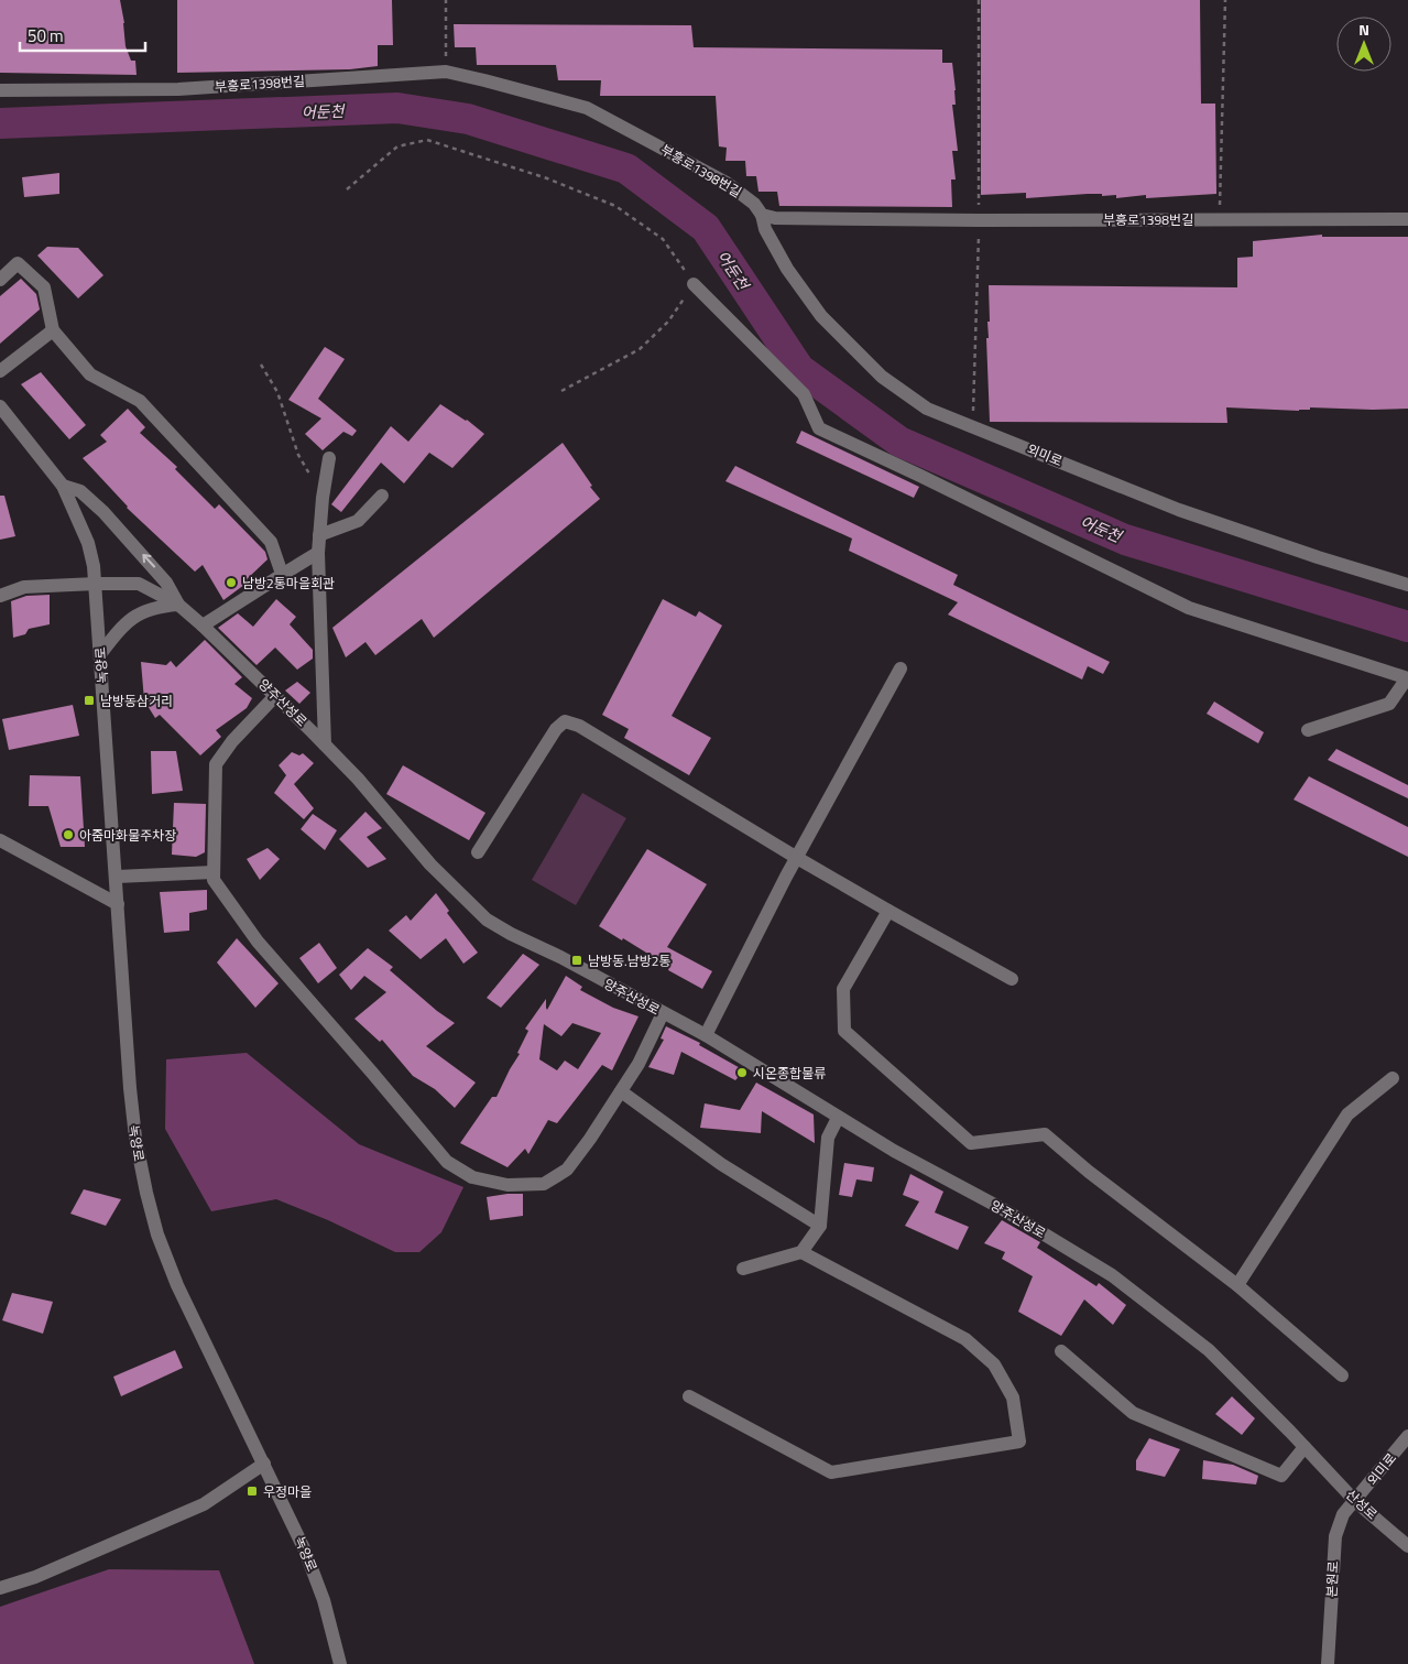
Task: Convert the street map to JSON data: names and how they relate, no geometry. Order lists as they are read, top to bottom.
{
  "streets": {
    "street": [
      "부흥로1398번길",
      "외미로",
      "녹양로",
      "양주산성로",
      "산성로",
      "본원로"
    ]
  },
  "crossings": [
    ["부흥로1398번길", "외미로"],
    ["외미로", "산성로"],
    ["외미로", "본원로"],
    ["녹양로", "양주산성로"],
    ["양주산성로", "산성로"],
    ["산성로", "본원로"]
  ],
  "water": ["어둔천"],
  "places": {
    "other": ["남방2통마을회관", "아줌마화물주차장", "시온종합물류"],
    "transit": ["남방동삼거리", "남방동.남방2통", "우정마을"]
  },
  "scale_bar": "50 m",
  "north": "top"
}
